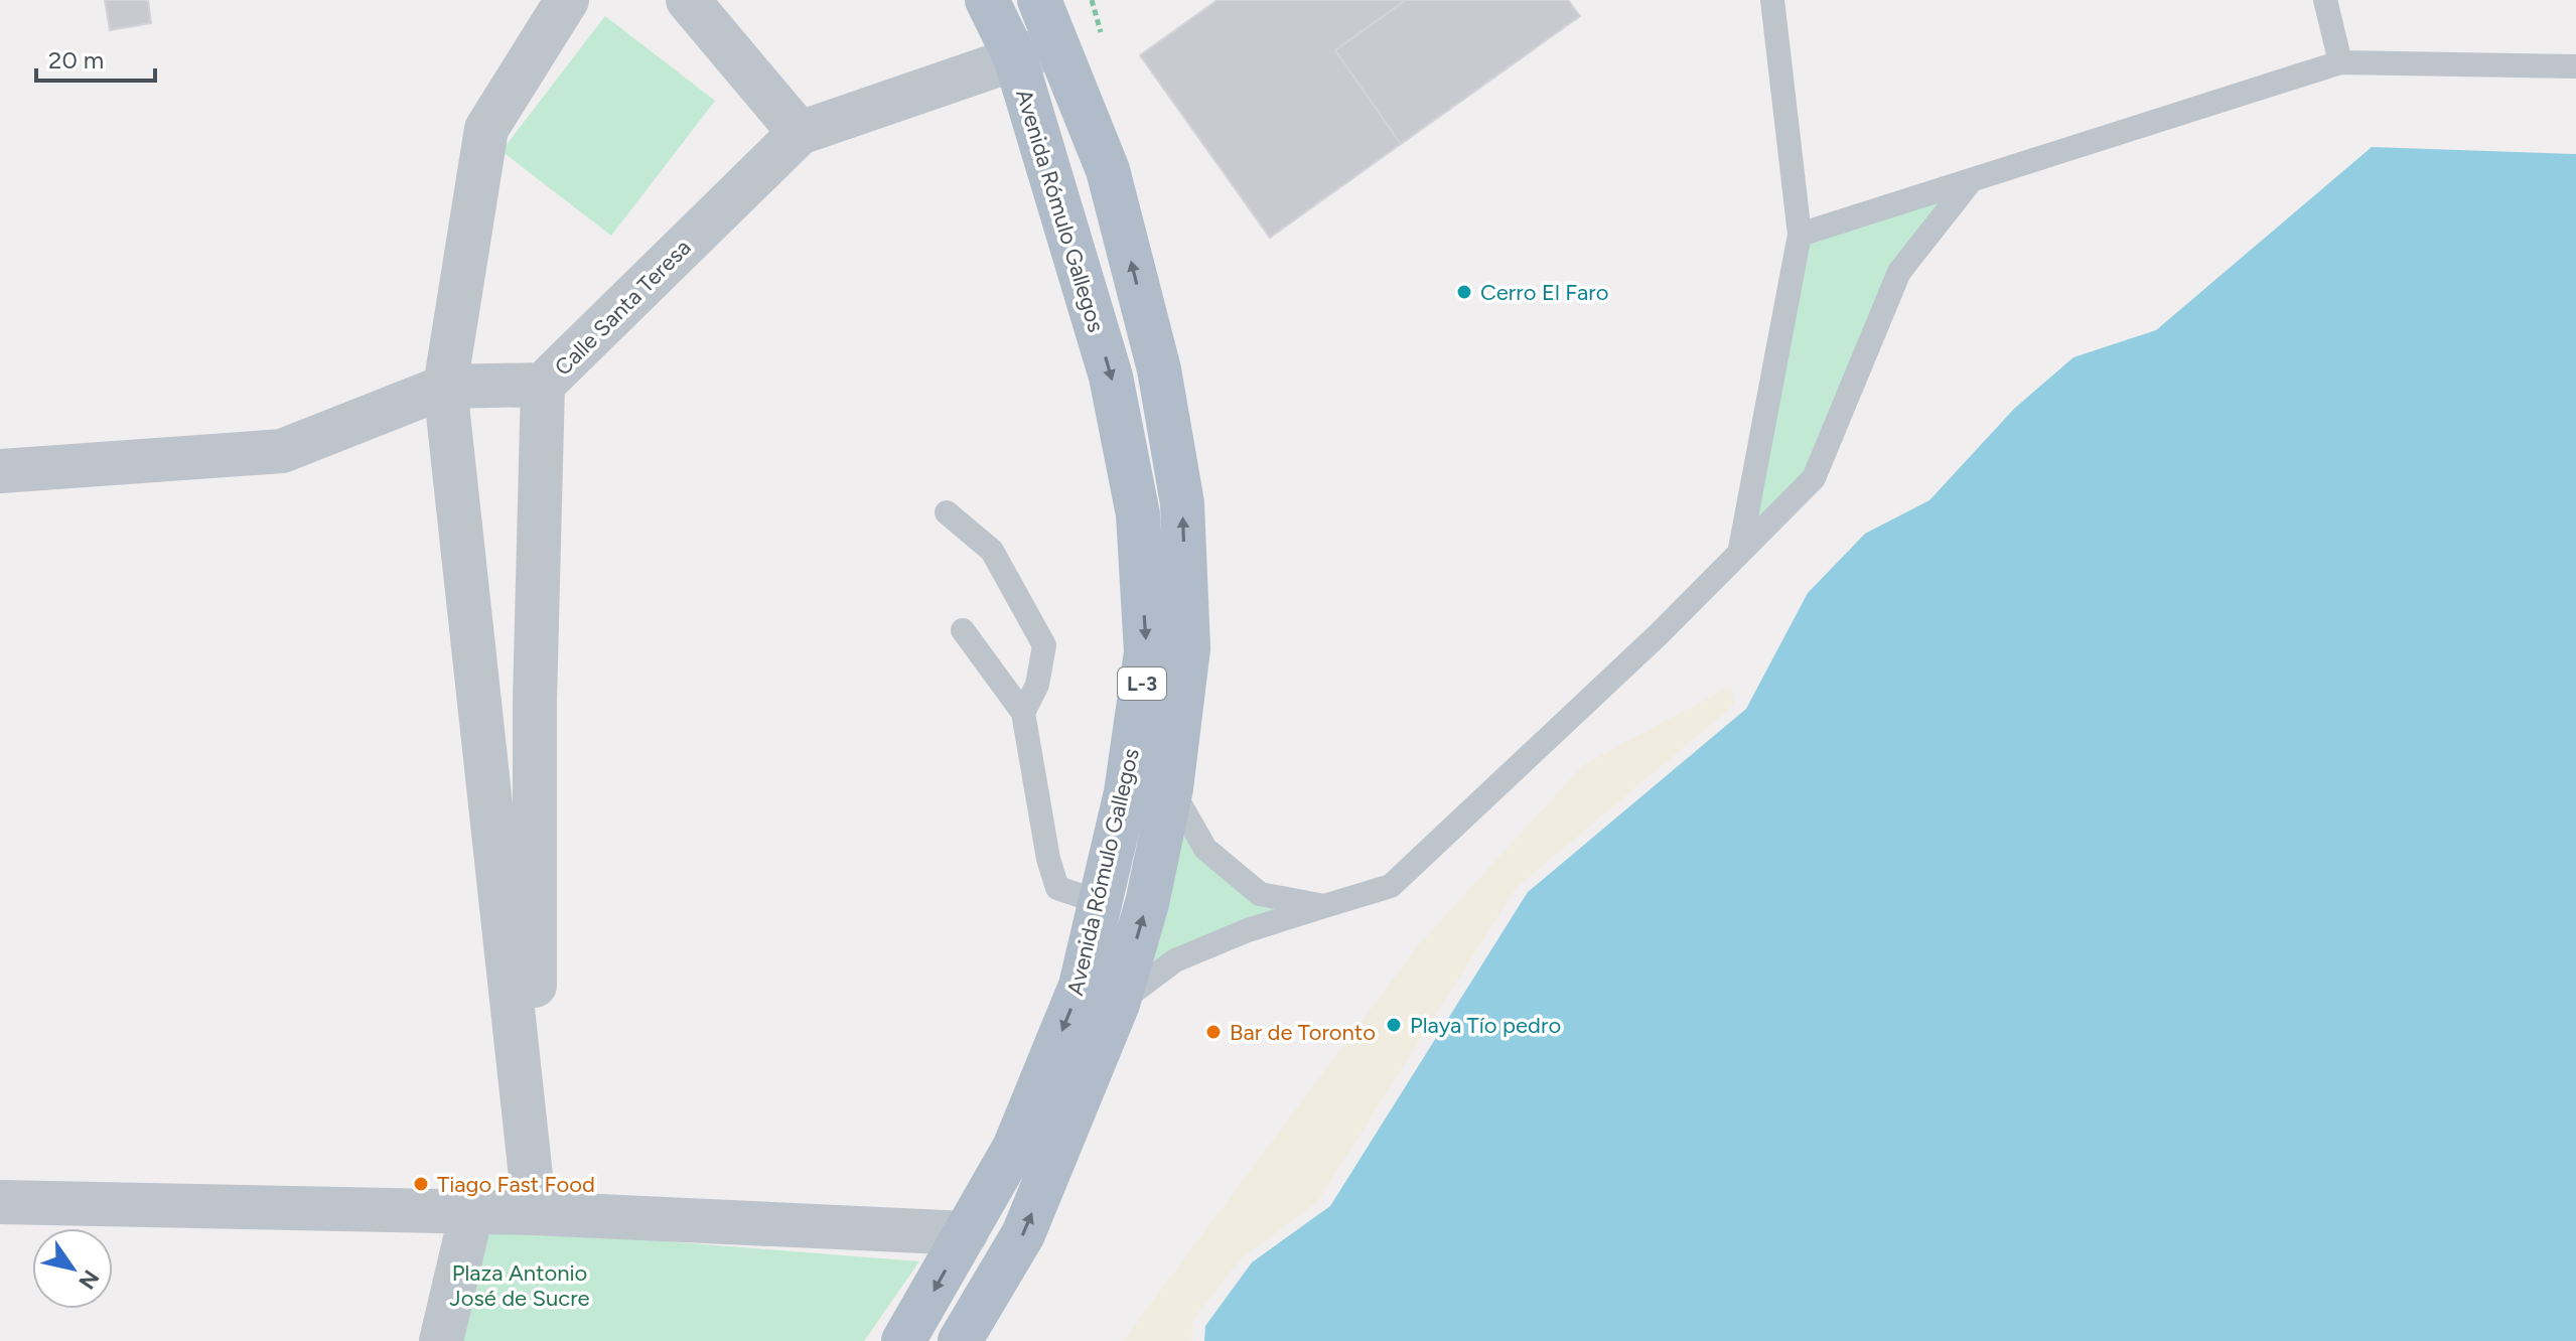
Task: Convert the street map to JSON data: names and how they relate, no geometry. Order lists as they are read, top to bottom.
{
  "streets": {
    "main road": ["Avenida Rómulo Gallegos", "L-3"],
    "street": ["Calle Santa Teresa"]
  },
  "crossings": [
    ["Avenida Rómulo Gallegos", "Calle Santa Teresa"]
  ],
  "parks": ["Plaza Antonio José de Sucre"],
  "places": [
    "Cerro El Faro",
    "Playa Tío pedro",
    "Bar de Toronto",
    "Tiago Fast Food"
  ],
  "scale_bar": "20 m",
  "north": "bottom right"
}
